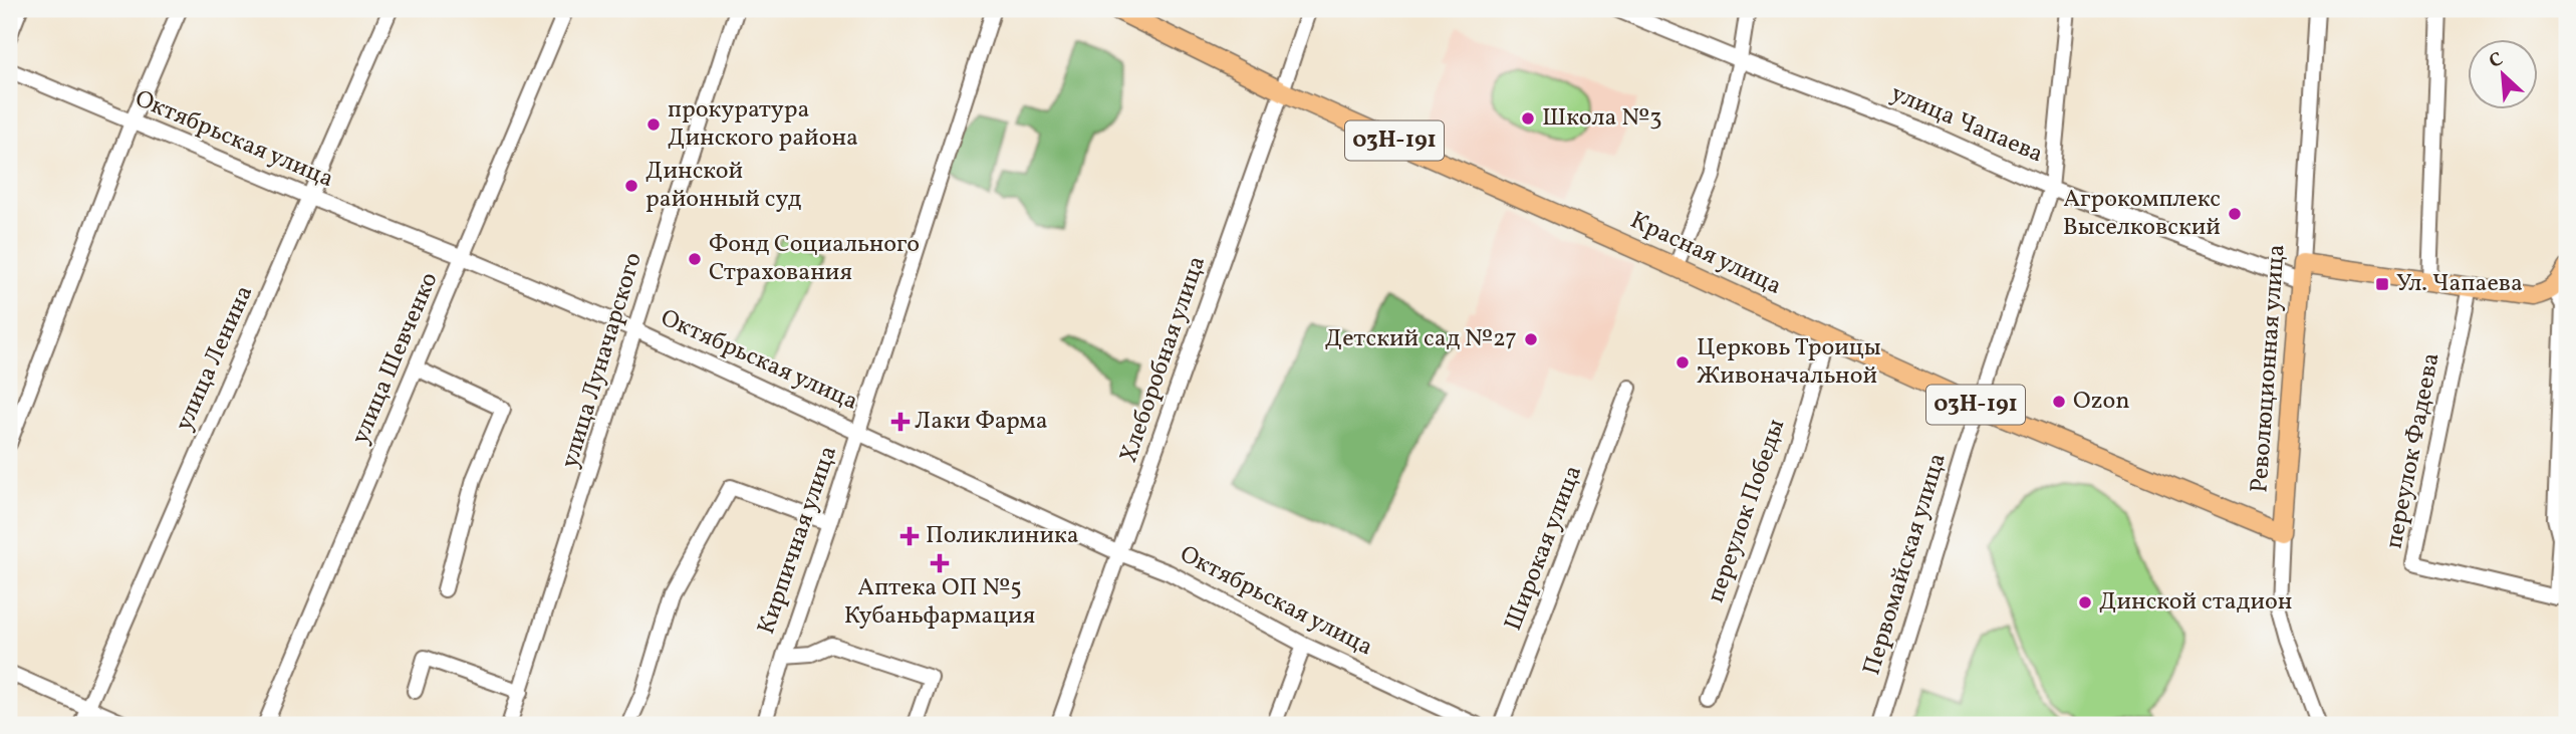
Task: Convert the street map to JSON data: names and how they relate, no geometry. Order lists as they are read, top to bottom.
{
  "streets": {
    "main road": ["03Н-191", "Красная улица", "Революционная улица"],
    "street": [
      "улица Чапаева",
      "Октябрьская улица",
      "улица Ленина",
      "улица Шевченко",
      "Хлеборобная улица",
      "улица Луначарского",
      "переулок Фадеева",
      "переулок Победы",
      "Кирпичная улица",
      "Широкая улица",
      "Первомайская улица"
    ]
  },
  "crossings": [
    ["улица Чапаева", "Революционная улица"],
    ["улица Чапаева", "Первомайская улица"],
    ["Октябрьская улица", "улица Ленина"],
    ["Октябрьская улица", "улица Шевченко"],
    ["Октябрьская улица", "Хлеборобная улица"],
    ["Октябрьская улица", "улица Луначарского"],
    ["Октябрьская улица", "Кирпичная улица"],
    ["Красная улица", "Хлеборобная улица"],
    ["Красная улица", "Революционная улица"],
    ["Красная улица", "переулок Победы"],
    ["Красная улица", "Первомайская улица"]
  ],
  "places": {
    "other": [
      "Школа №3",
      "прокуратура Динского района",
      "Динской районный суд",
      "Агрокомплекс Выселковский",
      "Фонд Социального Страхования",
      "Детский сад №27",
      "Церковь Троицы Живоначальной",
      "Ozon",
      "Динской стадион"
    ],
    "transit": ["Ул. Чапаева"],
    "health": ["Лаки Фарма", "Поликлиника", "Аптека ОП №5 Кубаньфармация"]
  },
  "north": "top left"
}
